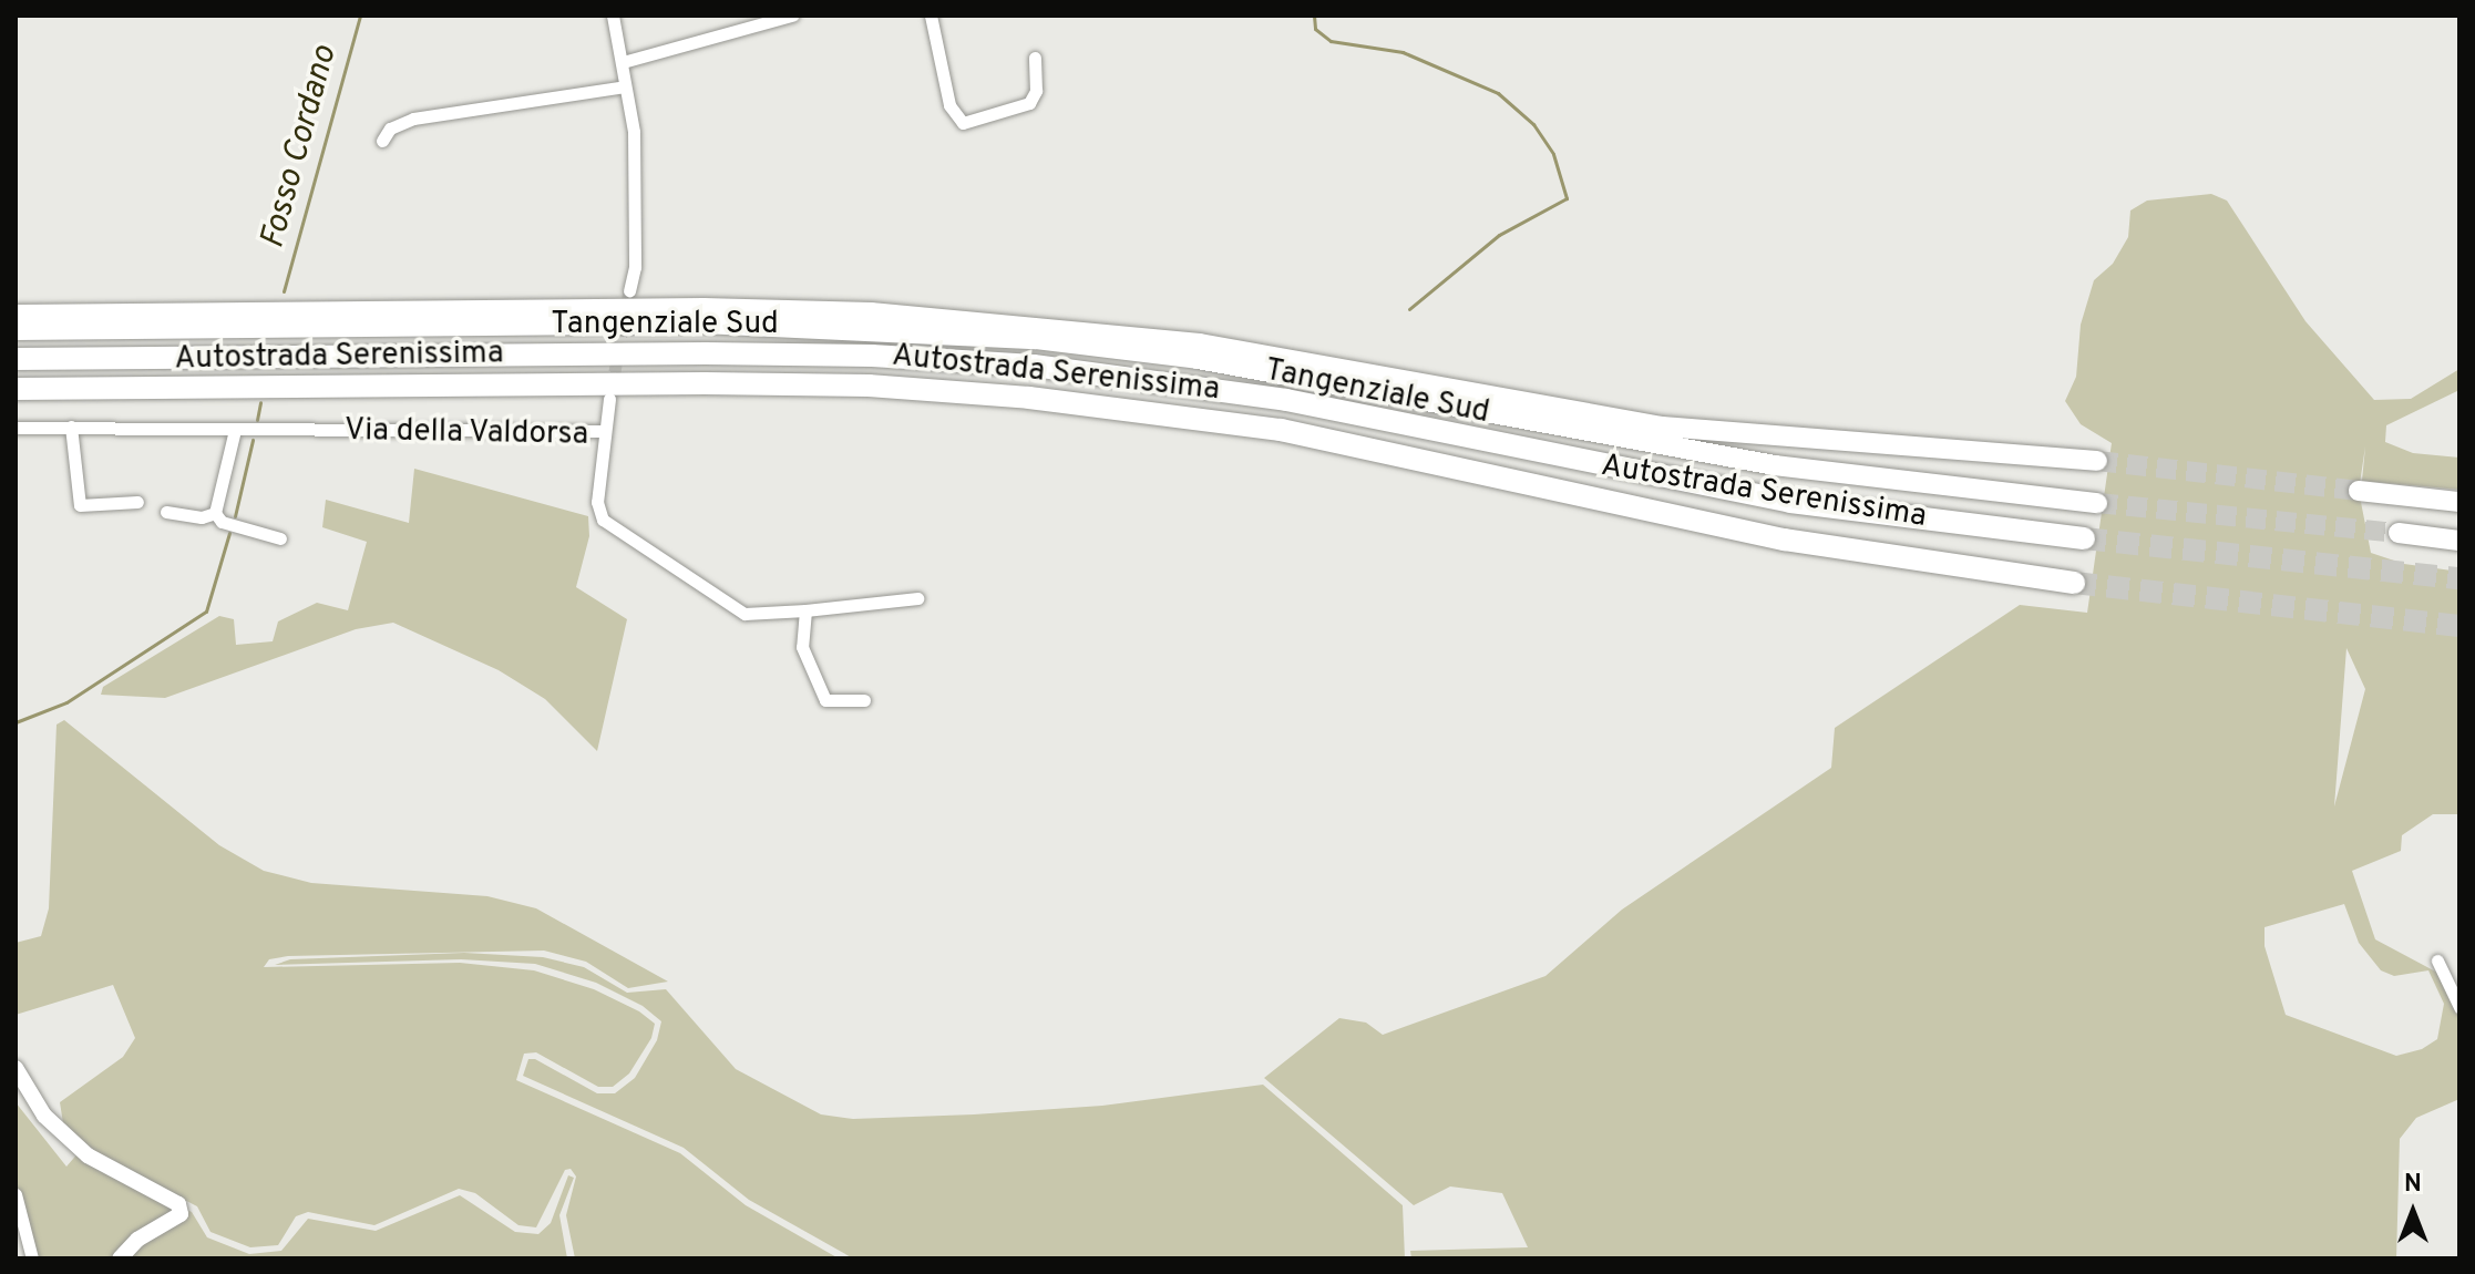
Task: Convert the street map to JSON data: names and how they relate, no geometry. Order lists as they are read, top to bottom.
{
  "streets": {
    "highway": ["Tangenziale Sud", "Autostrada Serenissima"],
    "street": ["Via della Valdorsa"]
  },
  "water": ["Fosso Cordano"],
  "north": "top"
}
